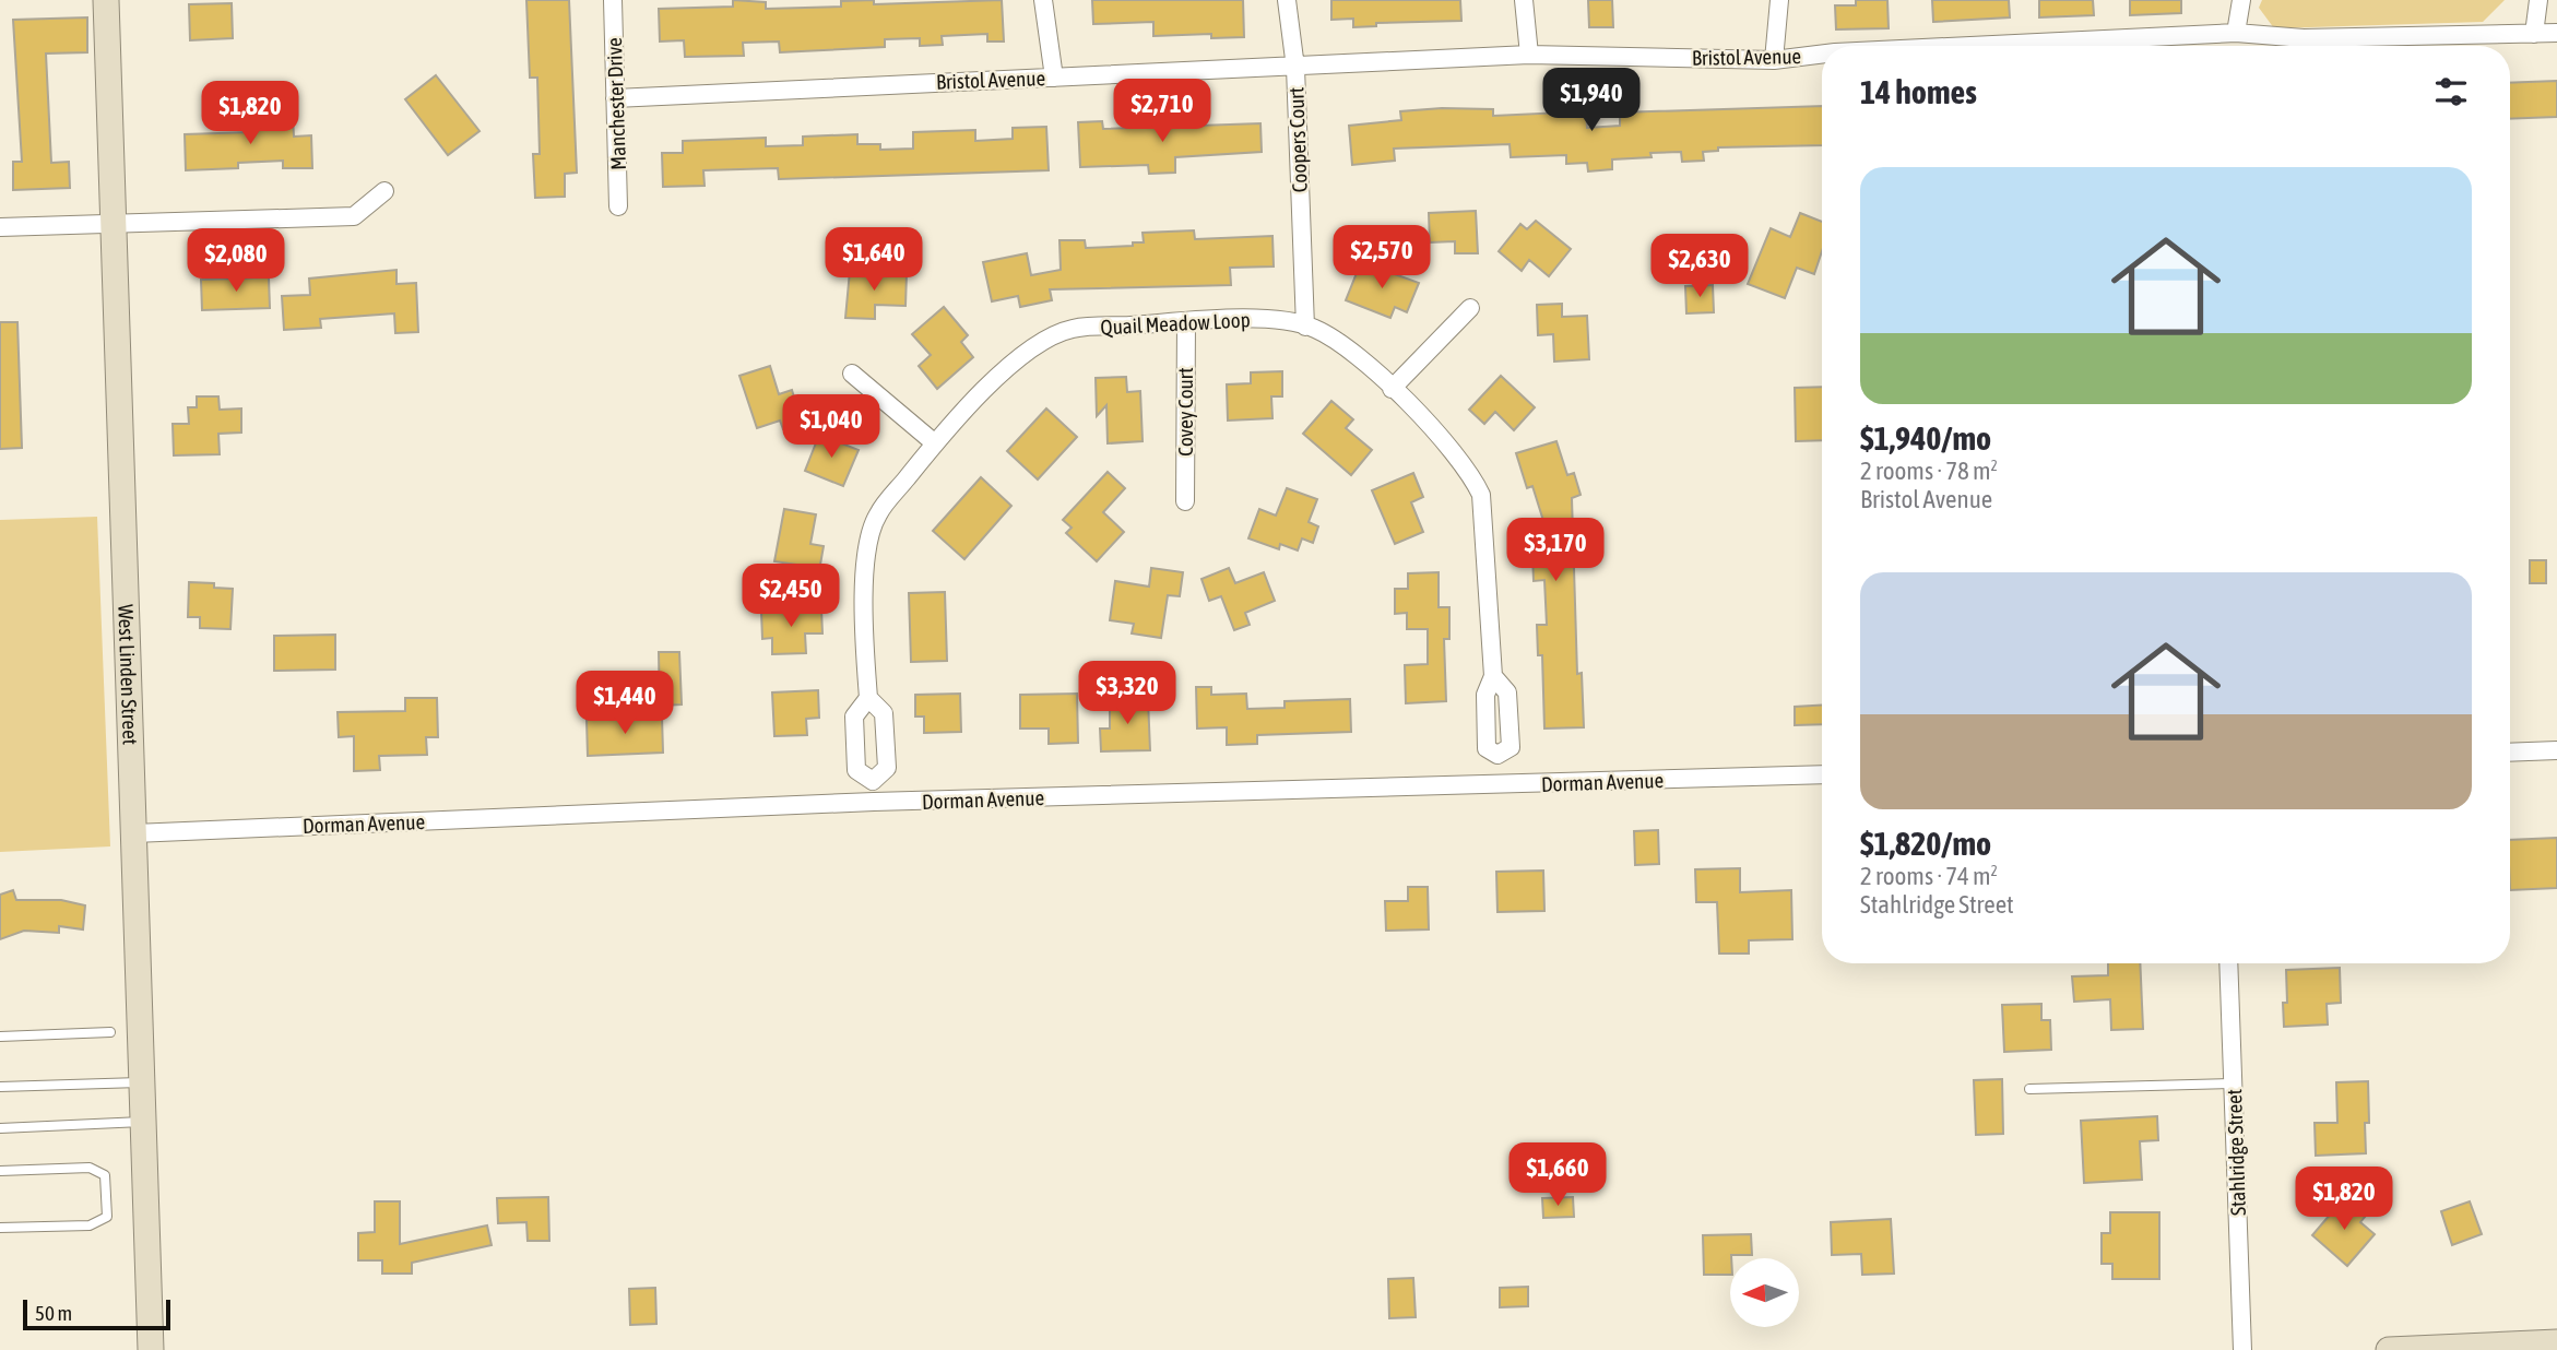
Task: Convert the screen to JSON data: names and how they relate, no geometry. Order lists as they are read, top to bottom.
{
  "streets": {
    "street": [
      "Bristol Avenue",
      "Manchester Drive",
      "Coopers Court",
      "Quail Meadow Loop",
      "Covey Court",
      "West Linden Street",
      "Dorman Avenue",
      "Stahlridge Street"
    ]
  },
  "crossings": [
    ["Bristol Avenue", "Manchester Drive"],
    ["Bristol Avenue", "Coopers Court"],
    ["Coopers Court", "Quail Meadow Loop"],
    ["Quail Meadow Loop", "Covey Court"],
    ["Quail Meadow Loop", "Dorman Avenue"],
    ["West Linden Street", "Dorman Avenue"]
  ],
  "scale_bar": "50 m",
  "north": "left",
  "page": {
    "heading": "14 homes",
    "price": [
      "$1,940",
      "$2,710",
      "$1,820",
      "$2,570",
      "$1,640",
      "$2,080",
      "$2,630",
      "$1,040",
      "$3,170",
      "$2,450",
      "$3,320",
      "$1,440",
      "$1,660",
      "$1,820"
    ],
    "list": [
      {
        "name": "$1,940/mo",
        "note": "2 rooms · 78 m² · Bristol Avenue"
      },
      {
        "name": "$1,820/mo",
        "note": "2 rooms · 74 m² · Stahlridge Street"
      }
    ],
    "scale": "50 m"
  }
}
